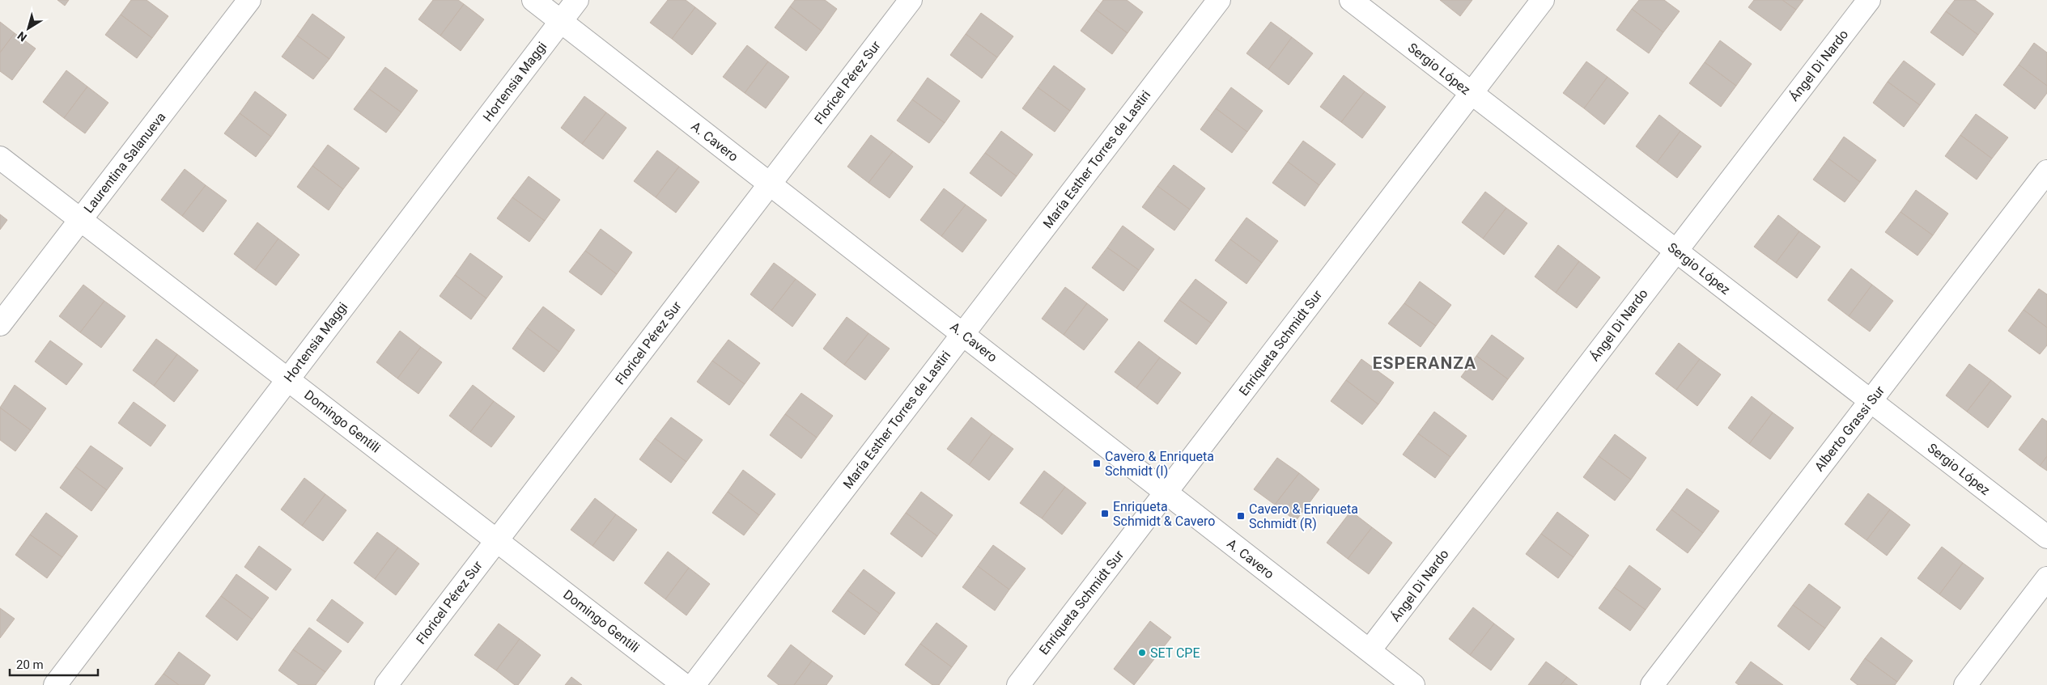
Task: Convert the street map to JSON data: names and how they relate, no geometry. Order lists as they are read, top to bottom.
{
  "streets": {
    "street": [
      "Ángel Di Nardo",
      "Sergio López",
      "Hortensia Maggi",
      "Floricel Pérez Sur",
      "A. Cavero",
      "María Esther Torres de Lastiri",
      "Laurentina Salanueva",
      "Enriqueta Schmidt Sur",
      "Domingo Gentili",
      "Alberto Grassi Sur"
    ]
  },
  "crossings": [
    ["Ángel Di Nardo", "Sergio López"],
    ["Ángel Di Nardo", "A. Cavero"],
    ["Sergio López", "Enriqueta Schmidt Sur"],
    ["Sergio López", "Alberto Grassi Sur"],
    ["Hortensia Maggi", "A. Cavero"],
    ["Hortensia Maggi", "Domingo Gentili"],
    ["Floricel Pérez Sur", "A. Cavero"],
    ["Floricel Pérez Sur", "Domingo Gentili"],
    ["A. Cavero", "María Esther Torres de Lastiri"],
    ["A. Cavero", "Enriqueta Schmidt Sur"],
    ["Laurentina Salanueva", "Domingo Gentili"]
  ],
  "districts": ["ESPERANZA"],
  "places": {
    "transit": ["Cavero & Enriqueta Schmidt (I)", "Enriqueta Schmidt & Cavero", "Cavero & Enriqueta Schmidt (R)"],
    "other": ["SET CPE"]
  },
  "scale_bar": "20 m",
  "north": "bottom left"
}
